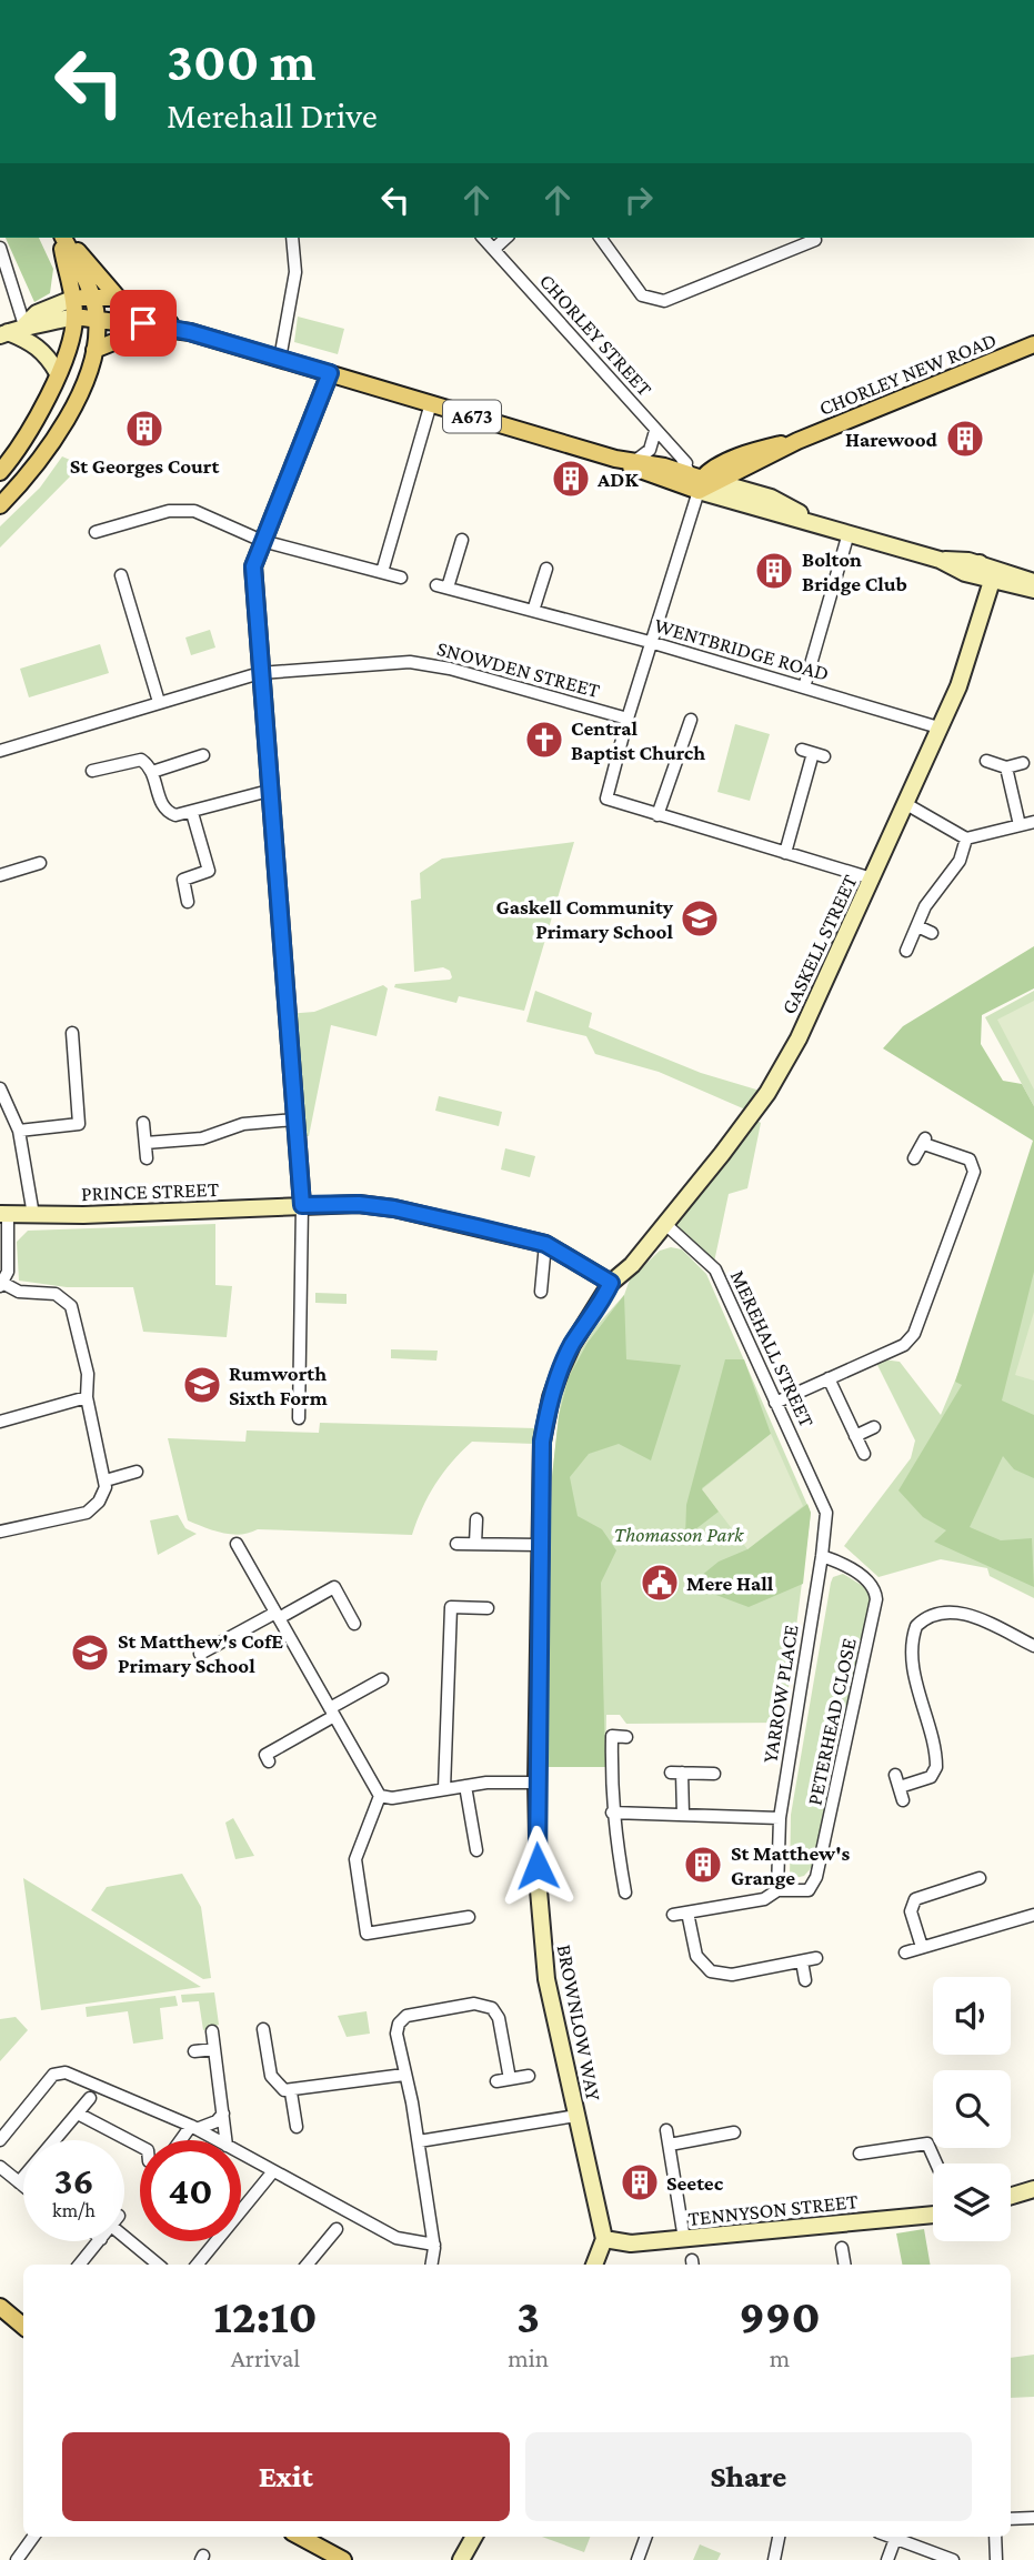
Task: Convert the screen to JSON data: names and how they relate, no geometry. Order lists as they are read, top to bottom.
{
  "streets": {
    "main road": ["CHORLEY NEW ROAD", "A673"],
    "street": [
      "CHORLEY STREET",
      "WENTBRIDGE ROAD",
      "SNOWDEN STREET",
      "GASKELL STREET",
      "PRINCE STREET",
      "MEREHALL STREET",
      "YARROW PLACE",
      "PETERHEAD CLOSE",
      "BROWNLOW WAY",
      "TENNYSON STREET"
    ]
  },
  "crossings": [
    ["CHORLEY STREET", "CHORLEY NEW ROAD"],
    ["CHORLEY STREET", "A673"],
    ["CHORLEY NEW ROAD", "A673"],
    ["WENTBRIDGE ROAD", "GASKELL STREET"],
    ["GASKELL STREET", "PRINCE STREET"],
    ["GASKELL STREET", "MEREHALL STREET"],
    ["GASKELL STREET", "BROWNLOW WAY"],
    ["PRINCE STREET", "BROWNLOW WAY"],
    ["MEREHALL STREET", "YARROW PLACE"],
    ["YARROW PLACE", "PETERHEAD CLOSE"],
    ["BROWNLOW WAY", "TENNYSON STREET"]
  ],
  "parks": ["Thomasson Park"],
  "places": {
    "building": [
      "St Georges Court",
      "Harewood",
      "ADK",
      "Bolton Bridge Club",
      "St Matthew's Grange",
      "Seetec"
    ],
    "church": ["Central Baptist Church"],
    "school or university": ["Gaskell Community Primary School", "Rumworth Sixth Form", "St Matthew's CofE Primary School"],
    "public building": ["Mere Hall"]
  },
  "page": {
    "turn": ["300 m", "Merehall Drive"],
    "speed": "36 km/h",
    "limit": "40",
    "eta": [
      "12:10",
      "Arrival",
      "3",
      "min",
      "990",
      "m"
    ],
    "buttons": ["Exit", "Share"]
  }
}
